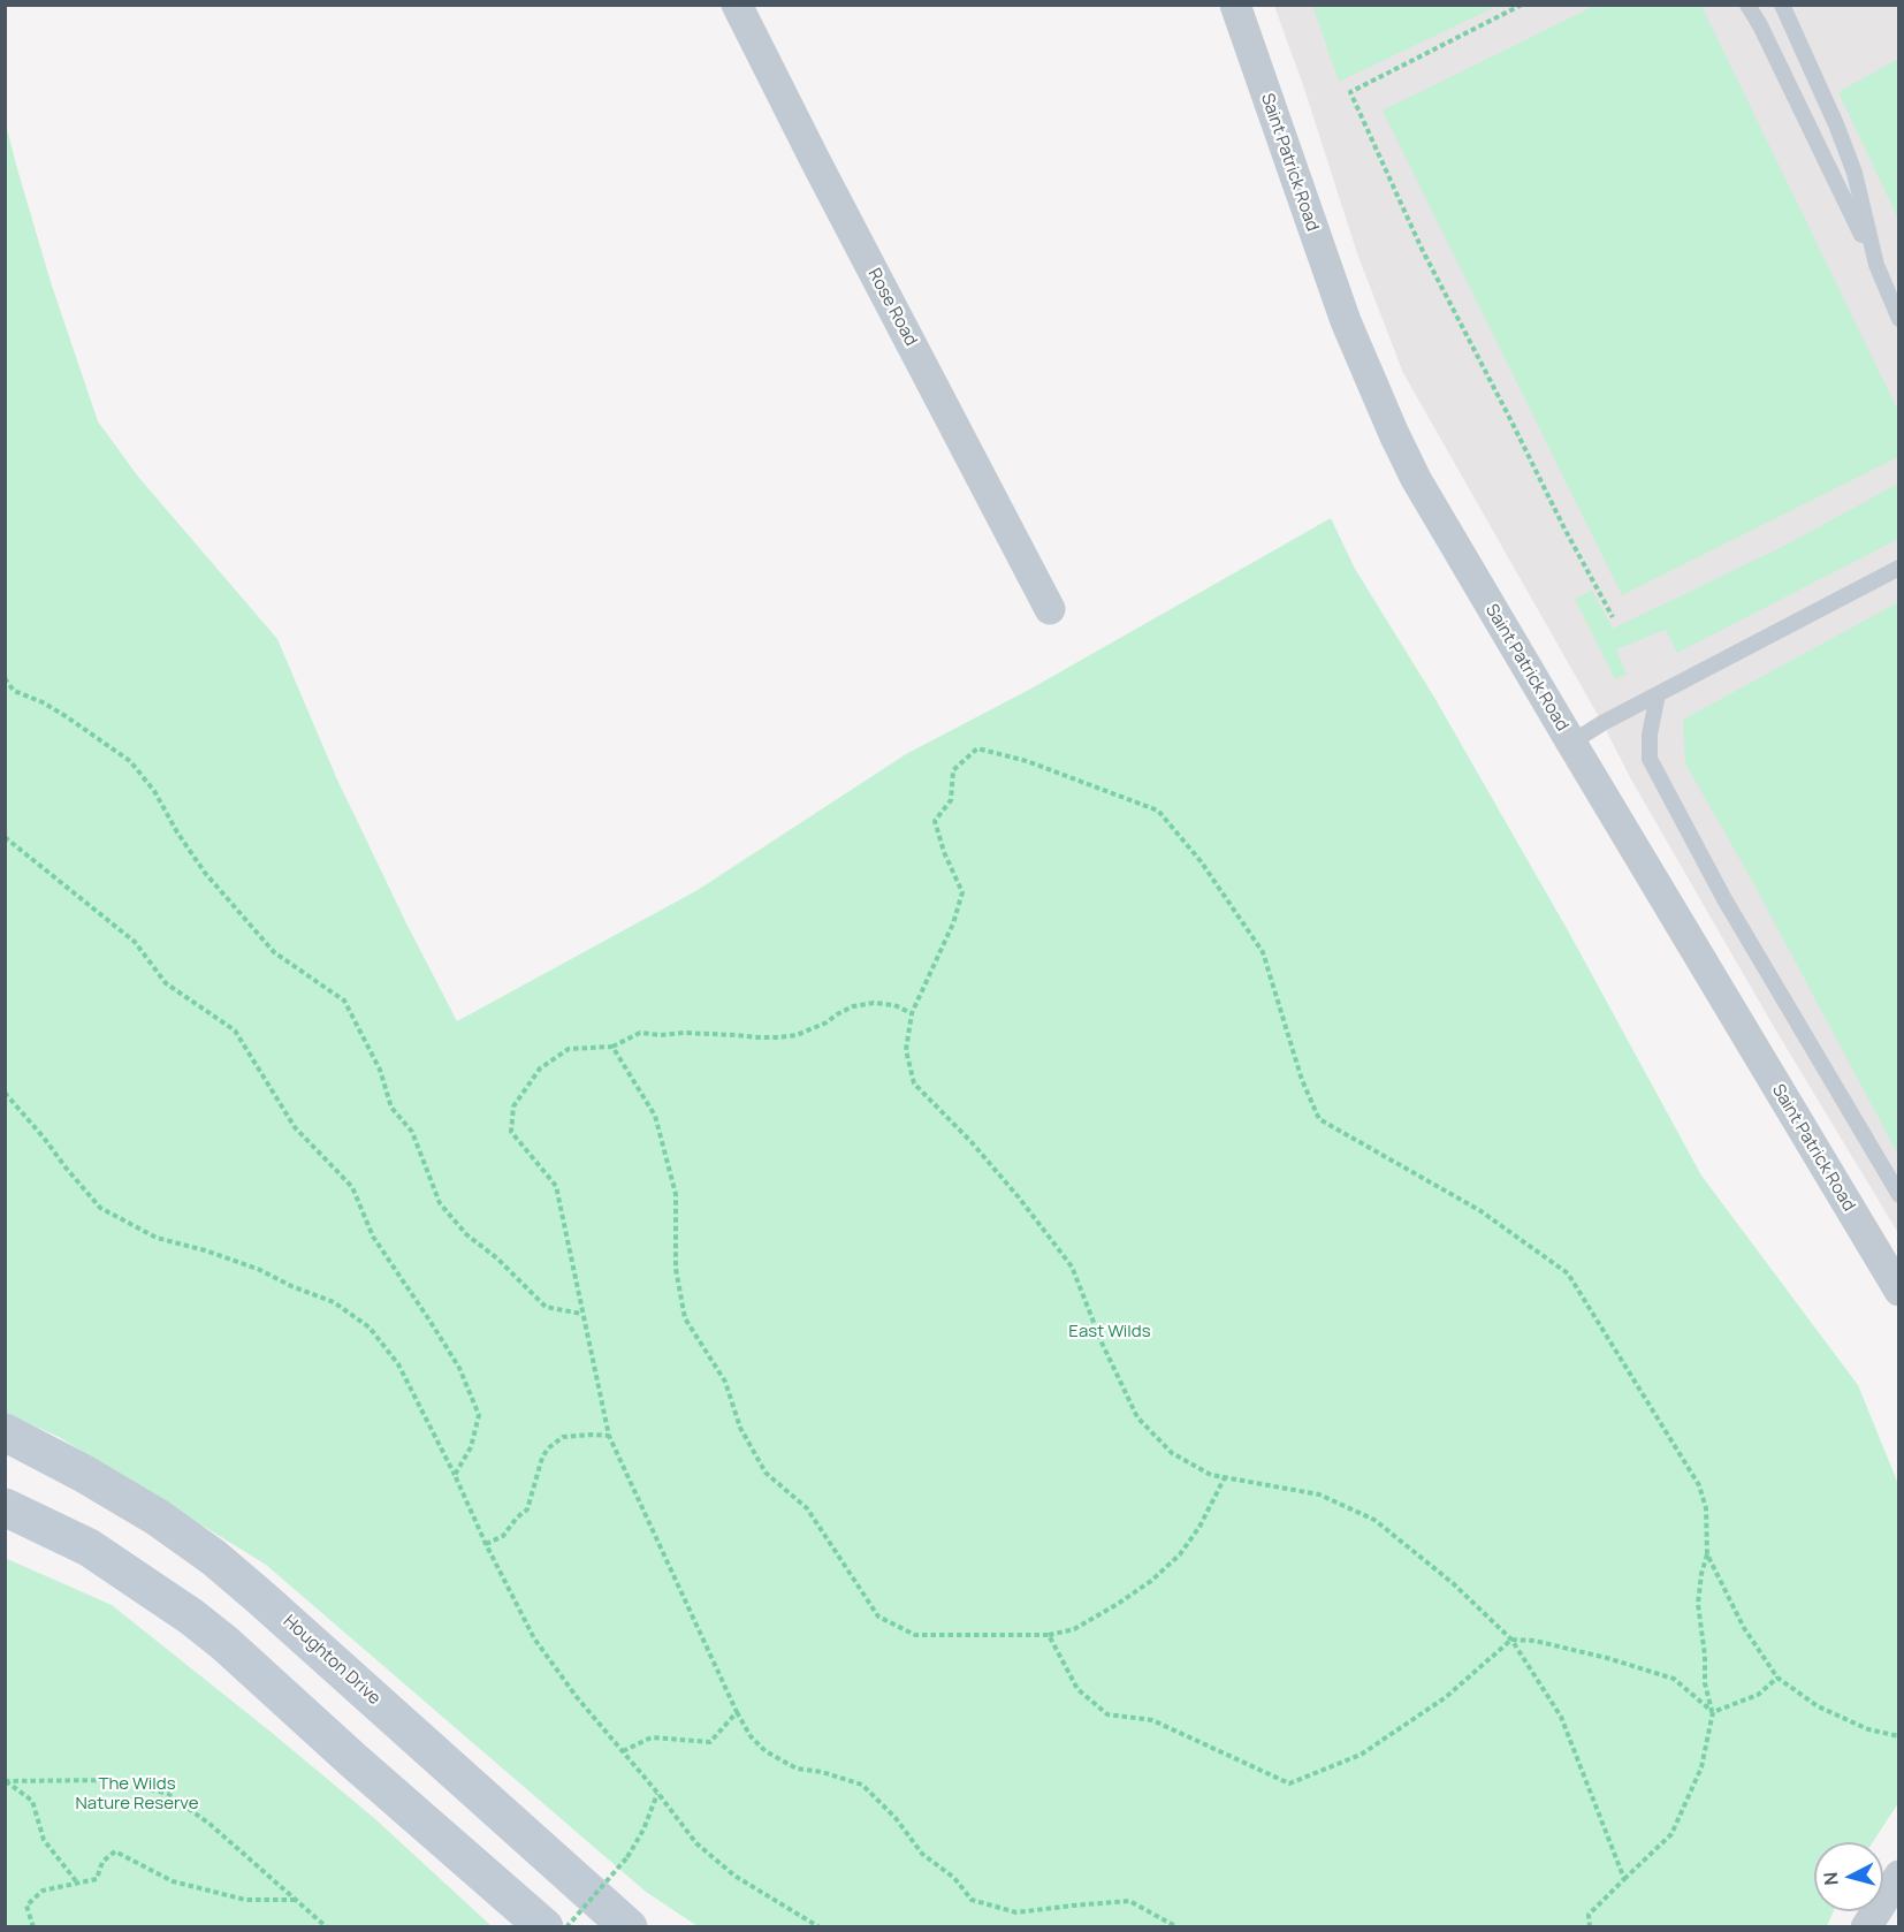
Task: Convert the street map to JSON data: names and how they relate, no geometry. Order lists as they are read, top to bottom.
{
  "streets": {
    "main road": ["Houghton Drive"],
    "street": ["Saint Patrick Road", "Rose Road"]
  },
  "parks": ["East Wilds", "The Wilds Nature Reserve"],
  "north": "left"
}
